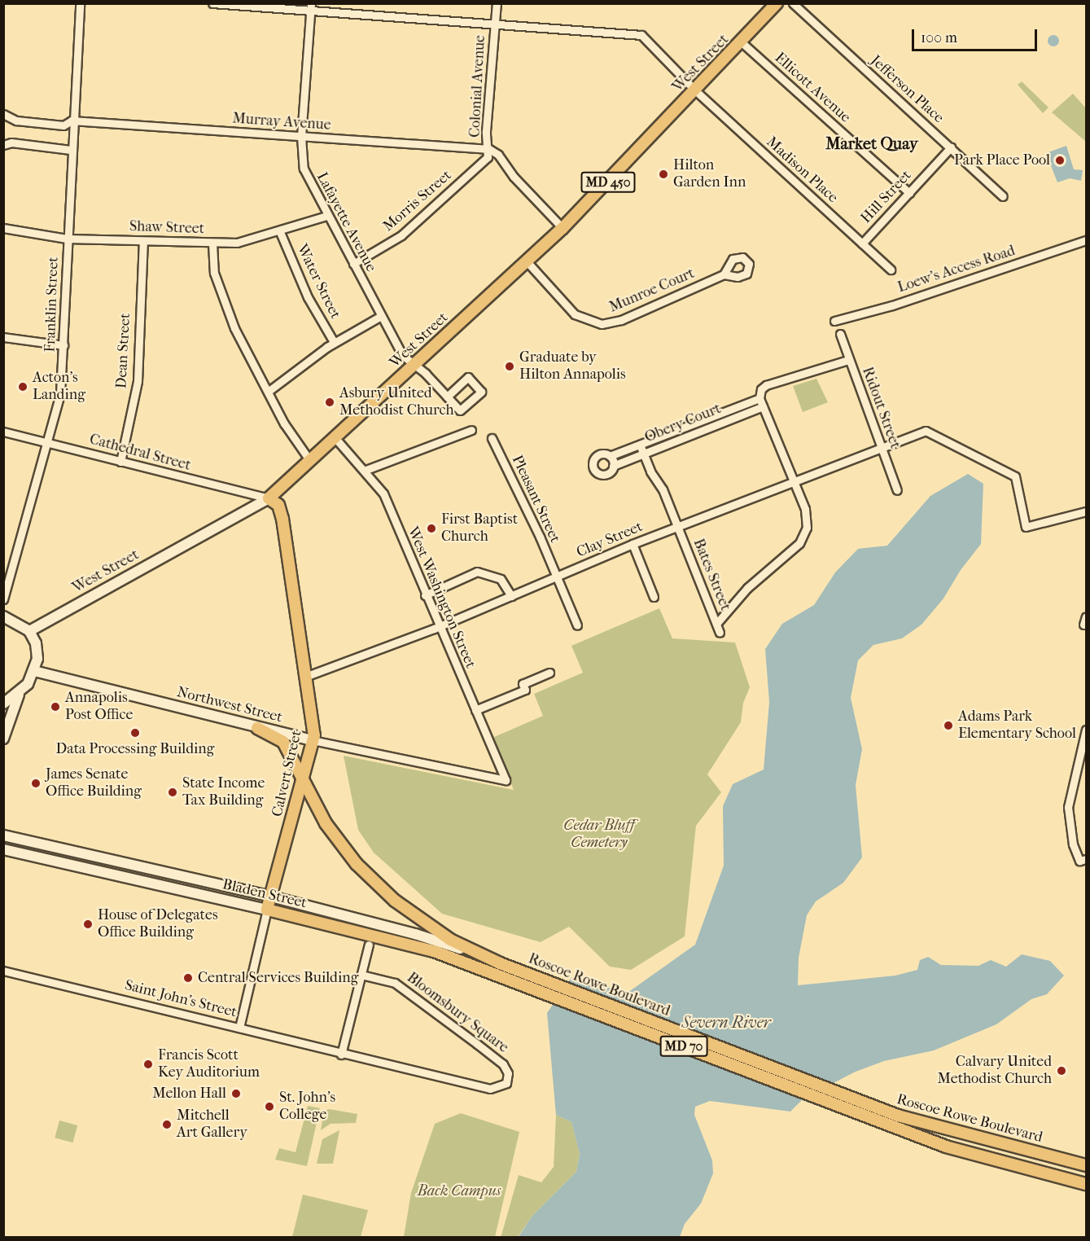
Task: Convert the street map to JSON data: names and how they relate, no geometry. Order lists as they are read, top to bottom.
{
  "streets": {
    "main road": [
      "West Street",
      "MD 450",
      "Northwest Street",
      "Calvert Street",
      "Bladen Street",
      "Roscoe Rowe Boulevard",
      "MD 70"
    ],
    "street": [
      "Colonial Avenue",
      "Ellicott Avenue",
      "Jefferson Place",
      "Murray Avenue",
      "Madison Place",
      "Hill Street",
      "Morris Street",
      "Lafayette Avenue",
      "Shaw Street",
      "Loew's Access Road",
      "Water Street",
      "Munroe Court",
      "Franklin Street",
      "Dean Street",
      "Ridout Street",
      "Obery Court",
      "Cathedral Street",
      "Pleasant Street",
      "Clay Street",
      "Bates Street",
      "West Washington Street",
      "Saint John's Street",
      "Bloomsbury Square"
    ]
  },
  "crossings": [
    ["West Street", "Colonial Avenue"],
    ["West Street", "Ellicott Avenue"],
    ["West Street", "Madison Place"],
    ["West Street", "Lafayette Avenue"],
    ["West Street", "Munroe Court"],
    ["West Street", "Cathedral Street"],
    ["West Street", "West Washington Street"],
    ["West Street", "Calvert Street"],
    ["Colonial Avenue", "Murray Avenue"],
    ["Colonial Avenue", "Madison Place"],
    ["Colonial Avenue", "Morris Street"],
    ["Ellicott Avenue", "Hill Street"],
    ["Jefferson Place", "Hill Street"],
    ["Murray Avenue", "Morris Street"],
    ["Murray Avenue", "Lafayette Avenue"],
    ["Murray Avenue", "Franklin Street"],
    ["Madison Place", "Hill Street"],
    ["Madison Place", "Lafayette Avenue"],
    ["Morris Street", "Lafayette Avenue"],
    ["Lafayette Avenue", "Shaw Street"],
    ["Shaw Street", "Water Street"],
    ["Shaw Street", "Franklin Street"],
    ["Shaw Street", "Dean Street"],
    ["Franklin Street", "Cathedral Street"],
    ["Dean Street", "Cathedral Street"],
    ["Ridout Street", "Clay Street"],
    ["Obery Court", "Bates Street"],
    ["Cathedral Street", "Calvert Street"],
    ["Pleasant Street", "Clay Street"],
    ["Clay Street", "Bates Street"],
    ["Clay Street", "West Washington Street"],
    ["Clay Street", "Calvert Street"],
    ["West Washington Street", "Northwest Street"],
    ["Northwest Street", "Calvert Street"],
    ["Northwest Street", "Roscoe Rowe Boulevard"],
    ["Calvert Street", "Bladen Street"],
    ["Calvert Street", "Roscoe Rowe Boulevard"],
    ["Calvert Street", "Saint John's Street"],
    ["Bladen Street", "Roscoe Rowe Boulevard"],
    ["Saint John's Street", "Bloomsbury Square"]
  ],
  "districts": ["Market Quay"],
  "water": ["Severn River"],
  "parks": ["Cedar Bluff Cemetery", "Back Campus"],
  "places": [
    "Park Place Pool",
    "Hilton Garden Inn",
    "Graduate by Hilton Annapolis",
    "Acton's Landing",
    "Asbury United Methodist Church",
    "First Baptist Church",
    "Annapolis Post Office",
    "Adams Park Elementary School",
    "Data Processing Building",
    "James Senate Office Building",
    "State Income Tax Building",
    "House of Delegates Office Building",
    "Central Services Building",
    "Francis Scott Key Auditorium",
    "Calvary United Methodist Church",
    "Mellon Hall",
    "St. John's College",
    "Mitchell Art Gallery"
  ],
  "scale_bar": "100 m"
}
